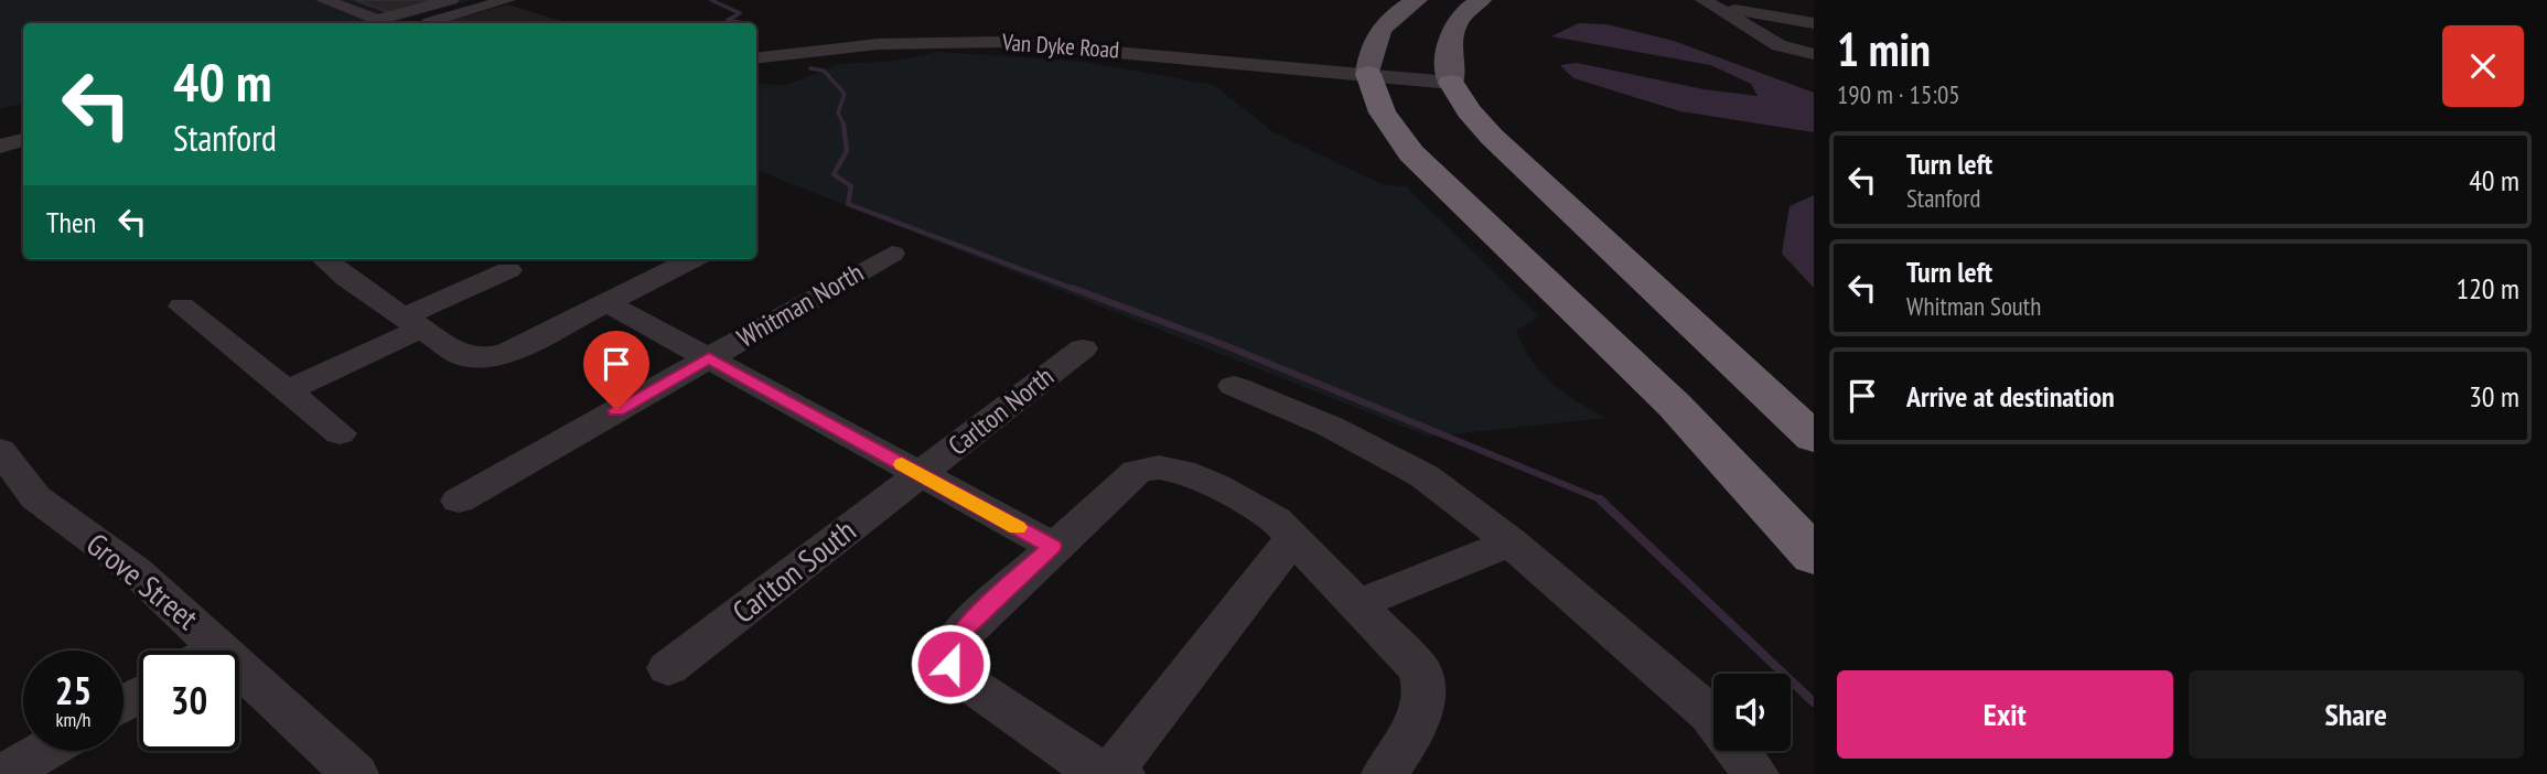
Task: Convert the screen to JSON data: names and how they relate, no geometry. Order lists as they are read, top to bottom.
{
  "streets": {
    "street": [
      "Van Dyke Road",
      "Whitman North",
      "Carlton North",
      "Carlton South",
      "Grove Street"
    ]
  },
  "crossings": [
    ["Carlton North", "Carlton South"]
  ],
  "page": {
    "heading": ["1 min", "190 m · 15:05"],
    "turn": ["40 m", "Stanford"],
    "list": [
      {
        "name": "Turn left",
        "note": "Stanford",
        "value": "40 m"
      },
      {
        "name": "Turn left",
        "note": "Whitman South",
        "value": "120 m"
      },
      {
        "name": "Arrive at destination",
        "value": "30 m"
      }
    ],
    "then": "Then",
    "speed": "25 km/h",
    "limit": "30",
    "buttons": ["Exit", "Share"]
  }
}
